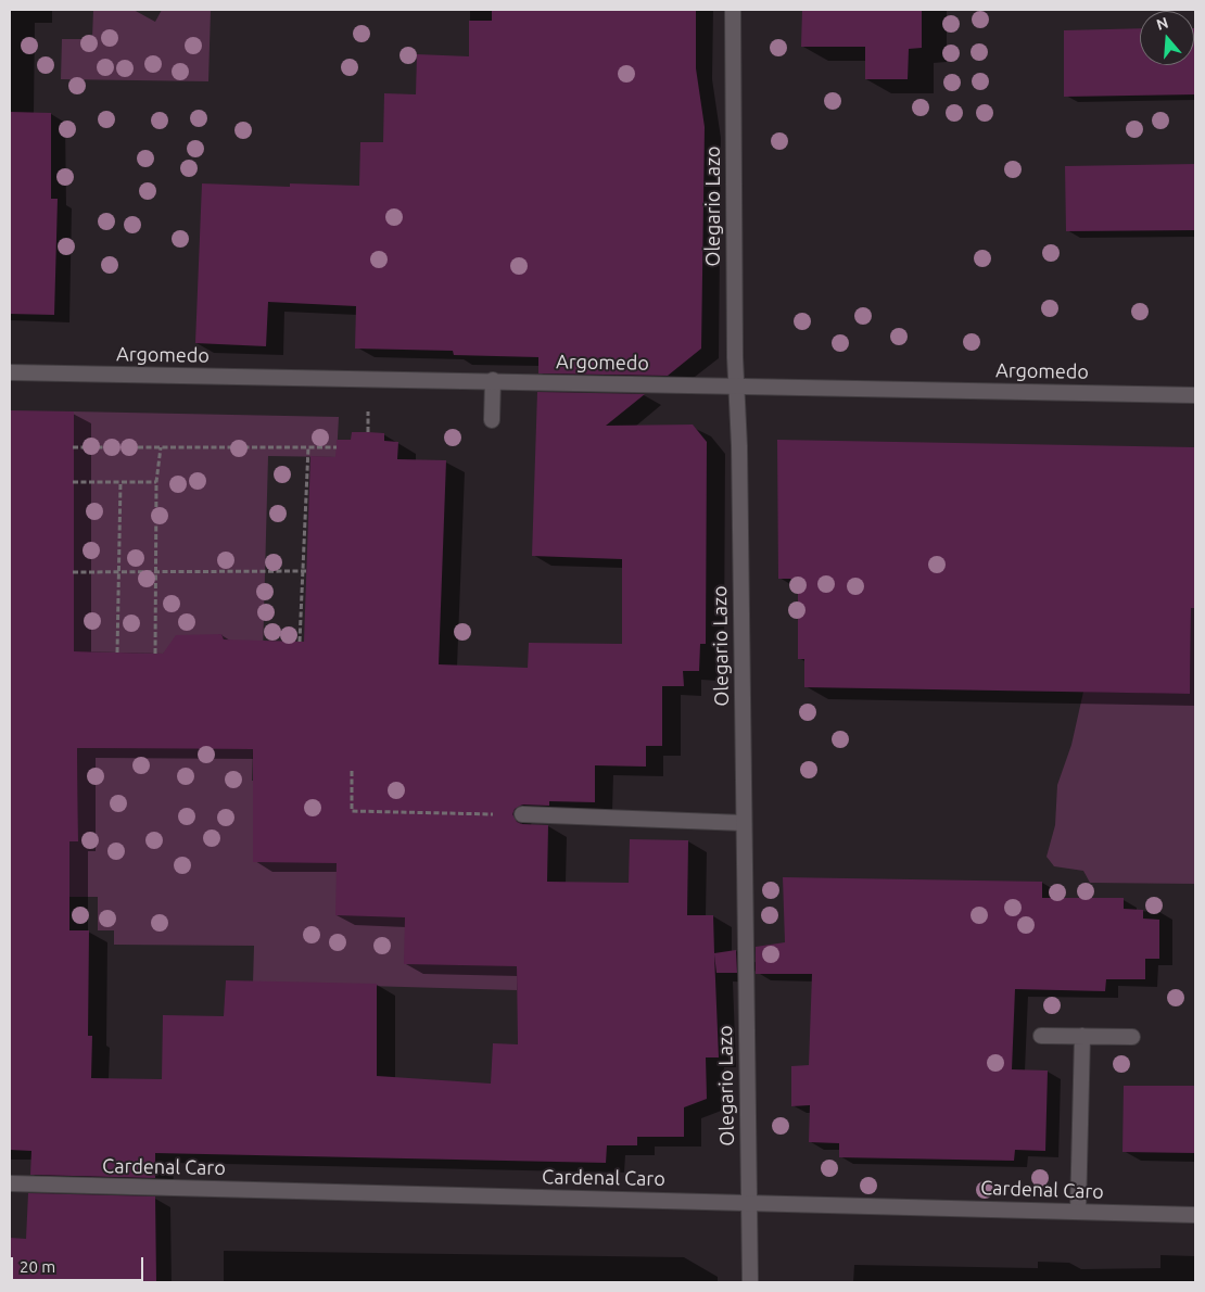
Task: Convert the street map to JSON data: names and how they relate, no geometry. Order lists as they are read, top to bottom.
{
  "streets": {
    "street": ["Olegario Lazo", "Argomedo", "Cardenal Caro"]
  },
  "crossings": [
    ["Olegario Lazo", "Argomedo"],
    ["Olegario Lazo", "Cardenal Caro"]
  ],
  "scale_bar": "20 m",
  "north": "top"
}
